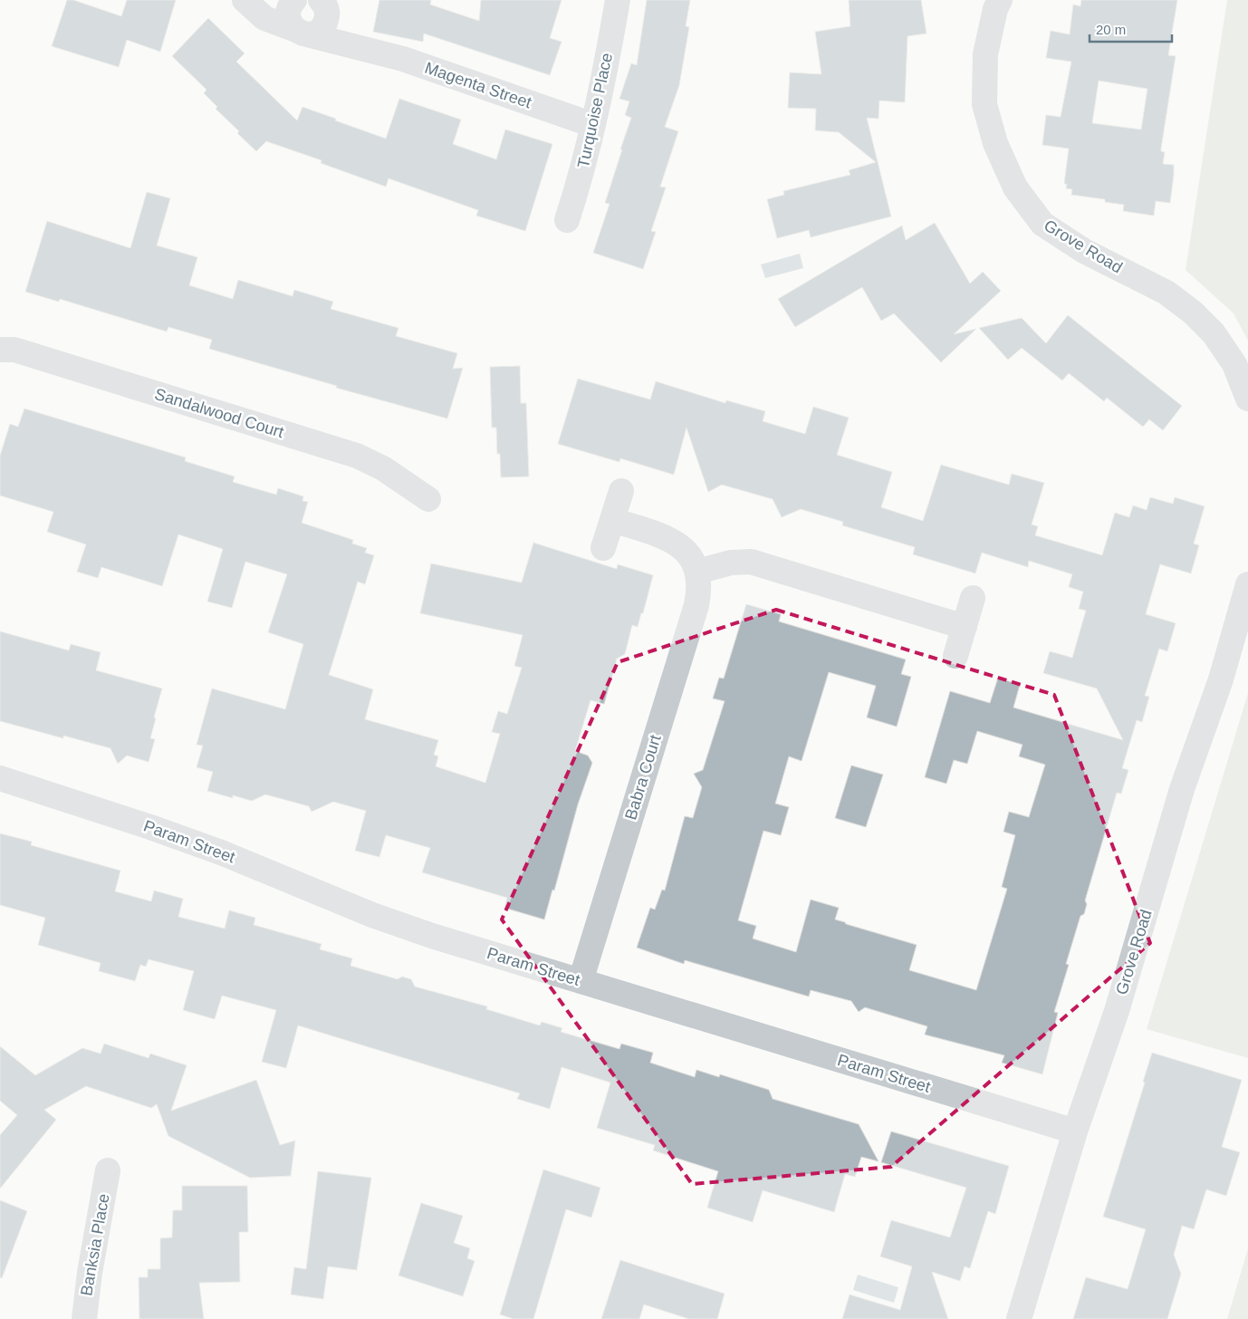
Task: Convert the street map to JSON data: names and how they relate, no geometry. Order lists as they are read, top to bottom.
{
  "streets": {
    "street": [
      "Magenta Street",
      "Turquoise Place",
      "Grove Road",
      "Sandalwood Court",
      "Babra Court",
      "Param Street",
      "Banksia Place"
    ]
  },
  "crossings": [
    ["Magenta Street", "Turquoise Place"],
    ["Grove Road", "Param Street"],
    ["Babra Court", "Param Street"]
  ],
  "scale_bar": "20 m"
}
